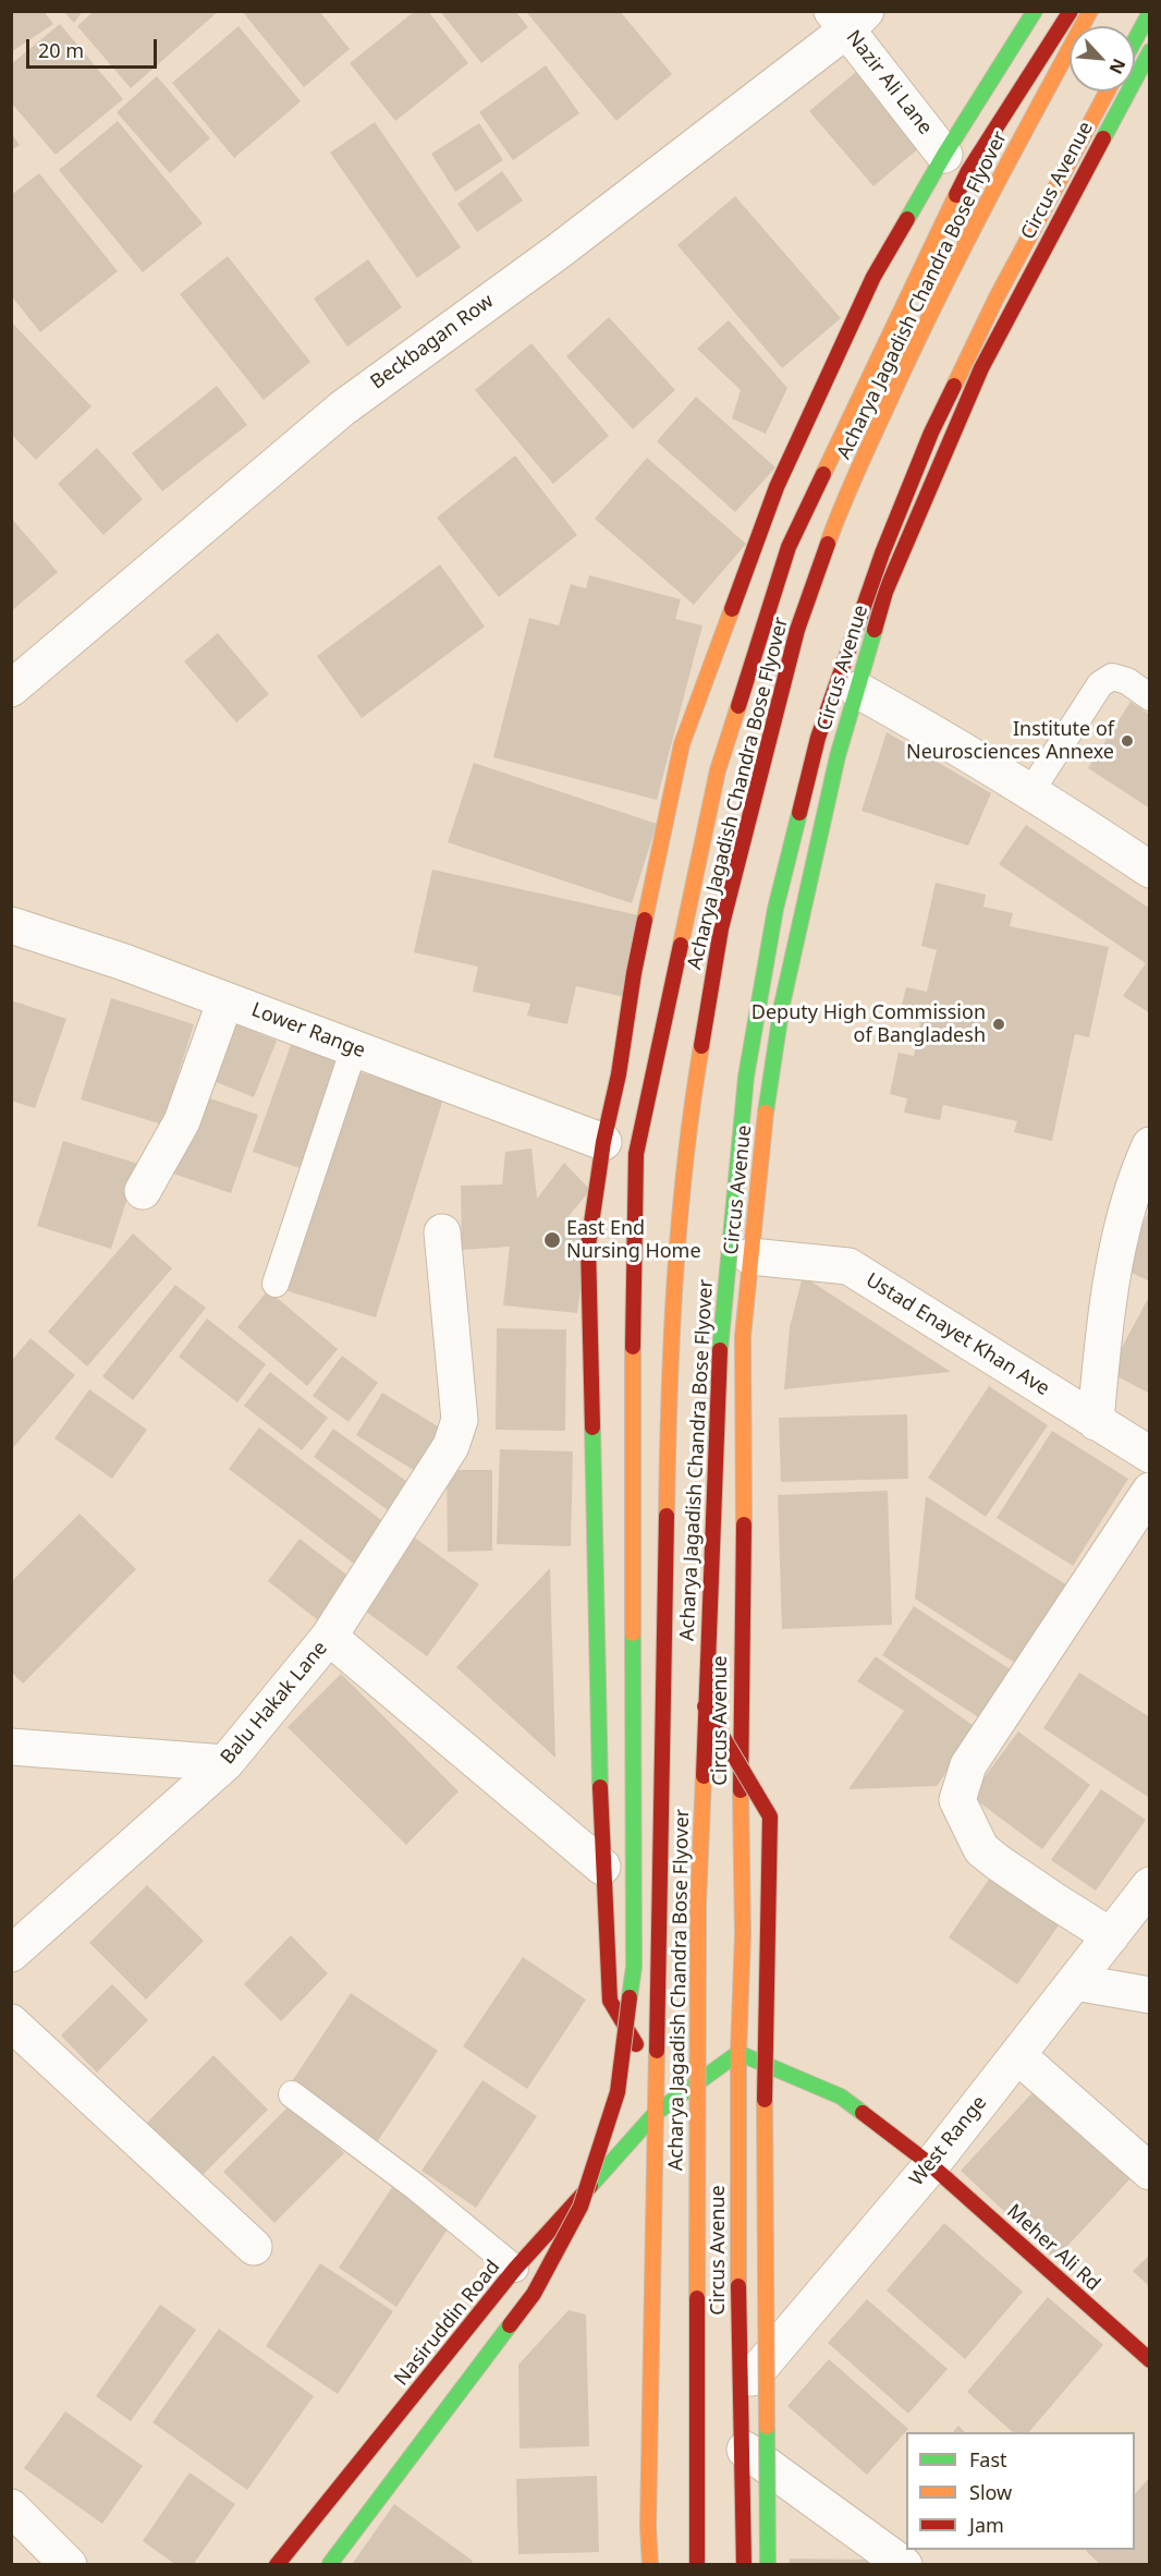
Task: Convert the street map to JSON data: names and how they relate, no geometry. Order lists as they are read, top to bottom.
{
  "streets": {
    "main road": [
      "Circus Avenue",
      "Acharya Jagadish Chandra Bose Flyover",
      "Meher Ali Rd",
      "Nasiruddin Road"
    ],
    "street": [
      "Nazir Ali Lane",
      "Beckbagan Row",
      "Lower Range",
      "Ustad Enayet Khan Ave",
      "Balu Hakak Lane",
      "West Range"
    ]
  },
  "crossings": [
    ["Nazir Ali Lane", "Beckbagan Row"],
    ["Circus Avenue", "Ustad Enayet Khan Ave"],
    ["Circus Avenue", "West Range"],
    ["Circus Avenue", "Meher Ali Rd"],
    ["Circus Avenue", "Nasiruddin Road"],
    ["Acharya Jagadish Chandra Bose Flyover", "Nasiruddin Road"],
    ["West Range", "Meher Ali Rd"],
    ["Meher Ali Rd", "Nasiruddin Road"]
  ],
  "places": ["Institute of Neurosciences Annexe", "Deputy High Commission of Bangladesh", "East End Nursing Home"],
  "legend": ["Fast", "Slow", "Jam"],
  "scale_bar": "20 m",
  "north": "bottom right"
}
